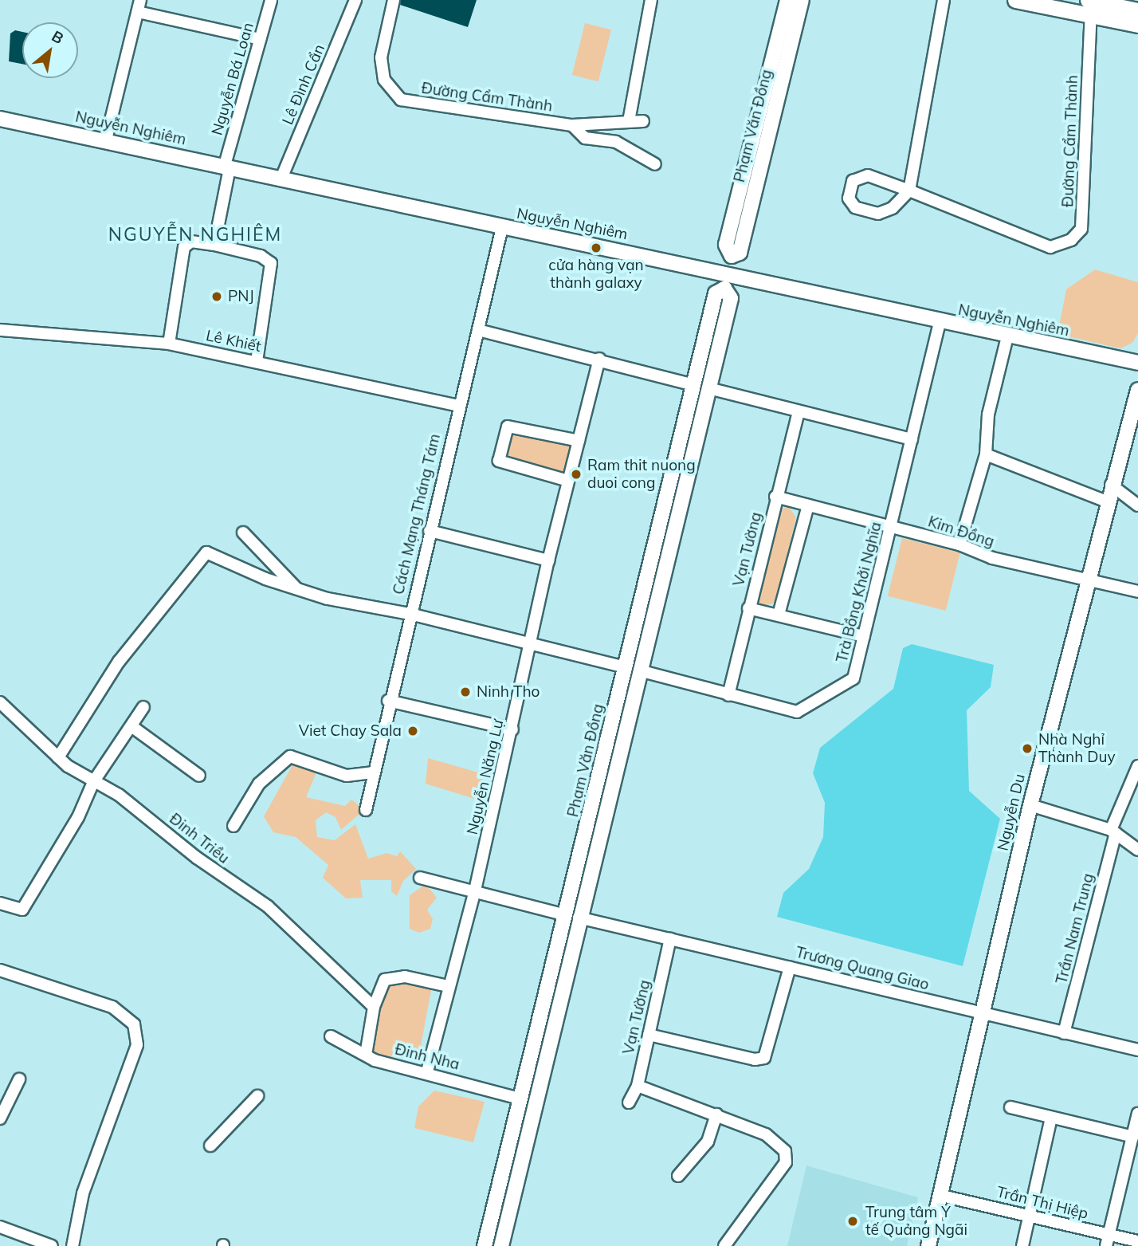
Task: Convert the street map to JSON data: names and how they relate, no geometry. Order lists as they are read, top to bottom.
{
  "streets": {
    "street": [
      "Nguyễn Bá Loan",
      "Lê Đình Cẩn",
      "Đường Cẩm Thành",
      "Phạm Văn Đồng",
      "Nguyễn Nghiêm",
      "Lê Khiết",
      "Cách Mạng Tháng Tám",
      "Kim Đồng",
      "Vạn Tường",
      "Trà Bồng Khởi Nghĩa",
      "Nguyễn Năng Lự",
      "Nguyễn Du",
      "Đinh Triều",
      "Trần Nam Trung",
      "Trương Quang Giao",
      "Đinh Nha",
      "Trần Thị Hiệp"
    ]
  },
  "crossings": [
    ["Nguyễn Bá Loan", "Nguyễn Nghiêm"],
    ["Lê Đình Cẩn", "Nguyễn Nghiêm"],
    ["Phạm Văn Đồng", "Nguyễn Nghiêm"],
    ["Phạm Văn Đồng", "Trà Bồng Khởi Nghĩa"],
    ["Phạm Văn Đồng", "Trương Quang Giao"],
    ["Phạm Văn Đồng", "Đinh Nha"],
    ["Nguyễn Nghiêm", "Cách Mạng Tháng Tám"],
    ["Nguyễn Nghiêm", "Trà Bồng Khởi Nghĩa"],
    ["Lê Khiết", "Cách Mạng Tháng Tám"],
    ["Cách Mạng Tháng Tám", "Trà Bồng Khởi Nghĩa"],
    ["Kim Đồng", "Vạn Tường"],
    ["Kim Đồng", "Trà Bồng Khởi Nghĩa"],
    ["Kim Đồng", "Nguyễn Du"],
    ["Vạn Tường", "Trà Bồng Khởi Nghĩa"],
    ["Vạn Tường", "Trương Quang Giao"],
    ["Trà Bồng Khởi Nghĩa", "Nguyễn Năng Lự"],
    ["Trà Bồng Khởi Nghĩa", "Đinh Triều"],
    ["Nguyễn Năng Lự", "Trương Quang Giao"],
    ["Nguyễn Năng Lự", "Đinh Nha"],
    ["Nguyễn Du", "Trương Quang Giao"],
    ["Nguyễn Du", "Trần Thị Hiệp"],
    ["Trần Nam Trung", "Trương Quang Giao"]
  ],
  "districts": ["NGUYỄN NGHIÊM"],
  "places": [
    "cửa hàng vạn thành galaxy",
    "PNJ",
    "Ram thit nuong duoi cong",
    "Ninh Tho",
    "Viet Chay Sala",
    "Nhà Nghỉ Thành Duy",
    "Trung tâm Y tế Quảng Ngãi"
  ],
  "north": "top right"
}
